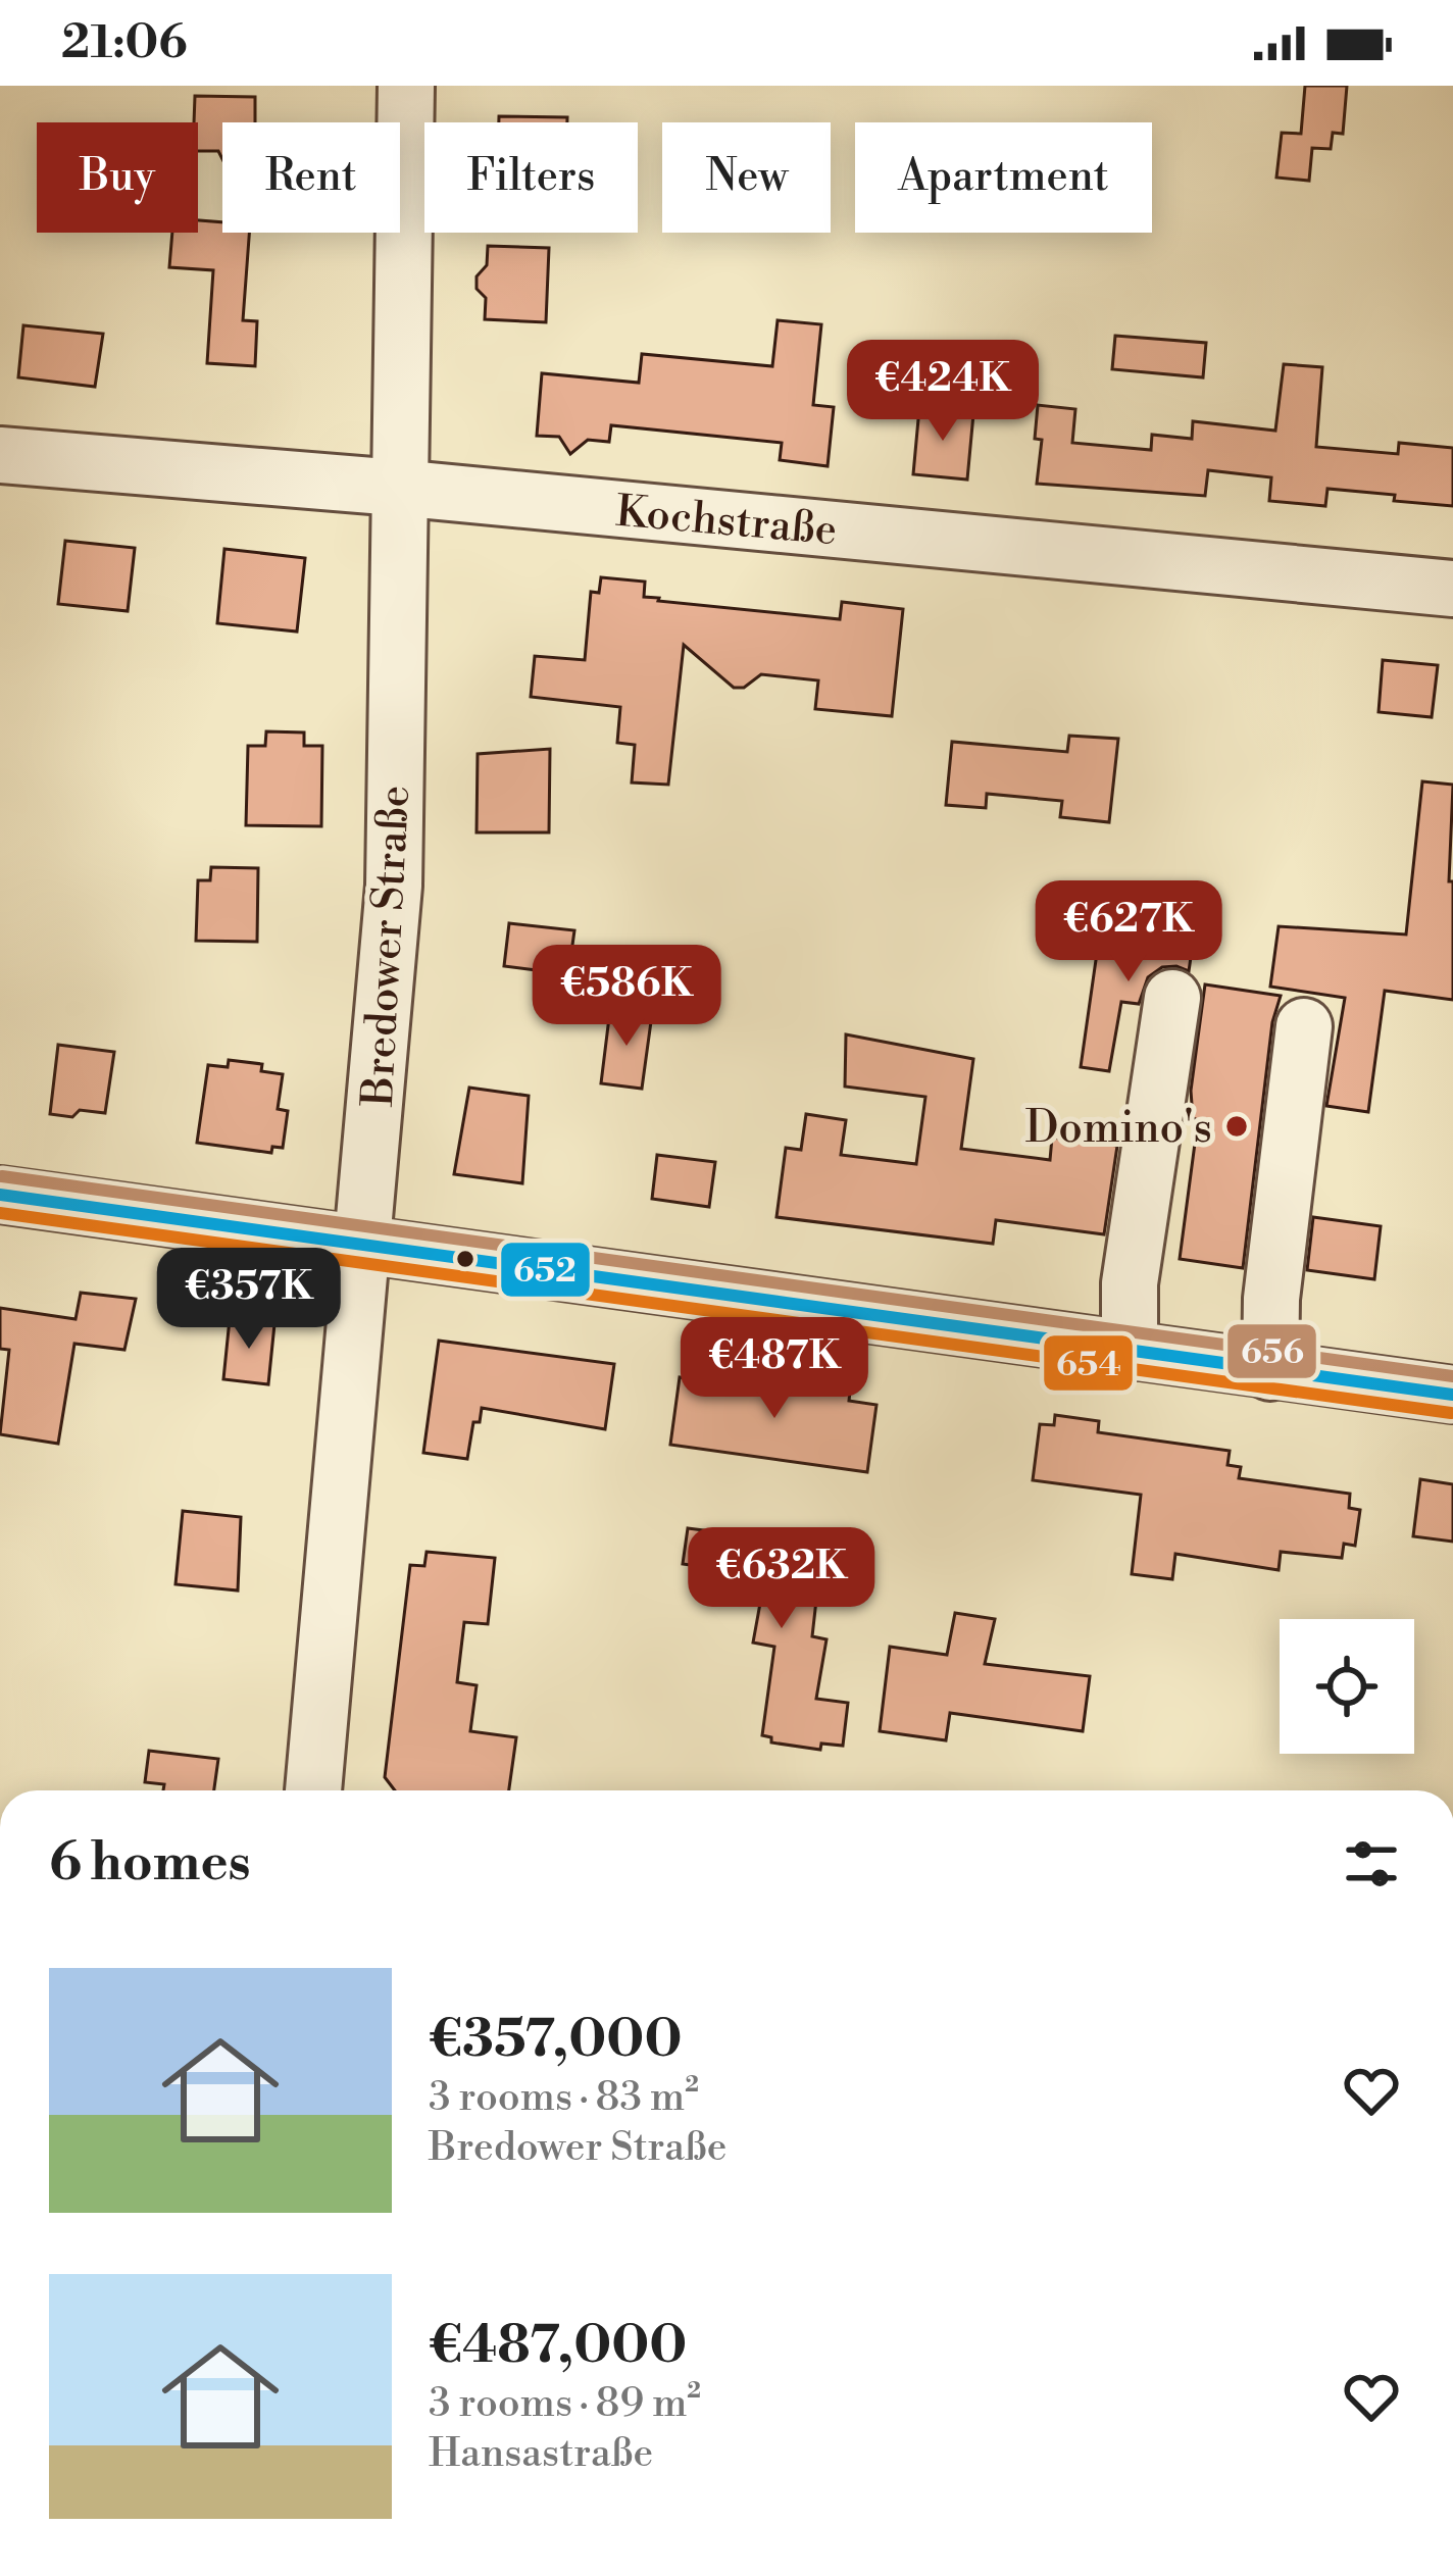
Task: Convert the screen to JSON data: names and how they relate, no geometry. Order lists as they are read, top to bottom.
{
  "streets": {
    "street": ["Kochstraße", "Bredower Straße"]
  },
  "crossings": [
    ["Kochstraße", "Bredower Straße"]
  ],
  "places": ["Domino's"],
  "lines": ["transit line 656", "transit line 652", "transit line 654"],
  "page": {
    "status": "21:06",
    "chip": [
      "Buy",
      "Rent",
      "Filters",
      "New",
      "Apartment"
    ],
    "price": [
      "€424K",
      "€627K",
      "€586K",
      "€357K",
      "€487K",
      "€632K"
    ],
    "heading": "6 homes",
    "list": [
      {
        "name": "€357,000",
        "note": "3 rooms · 83 m² · Bredower Straße"
      },
      {
        "name": "€487,000",
        "note": "3 rooms · 89 m² · Hansastraße"
      }
    ]
  }
}
